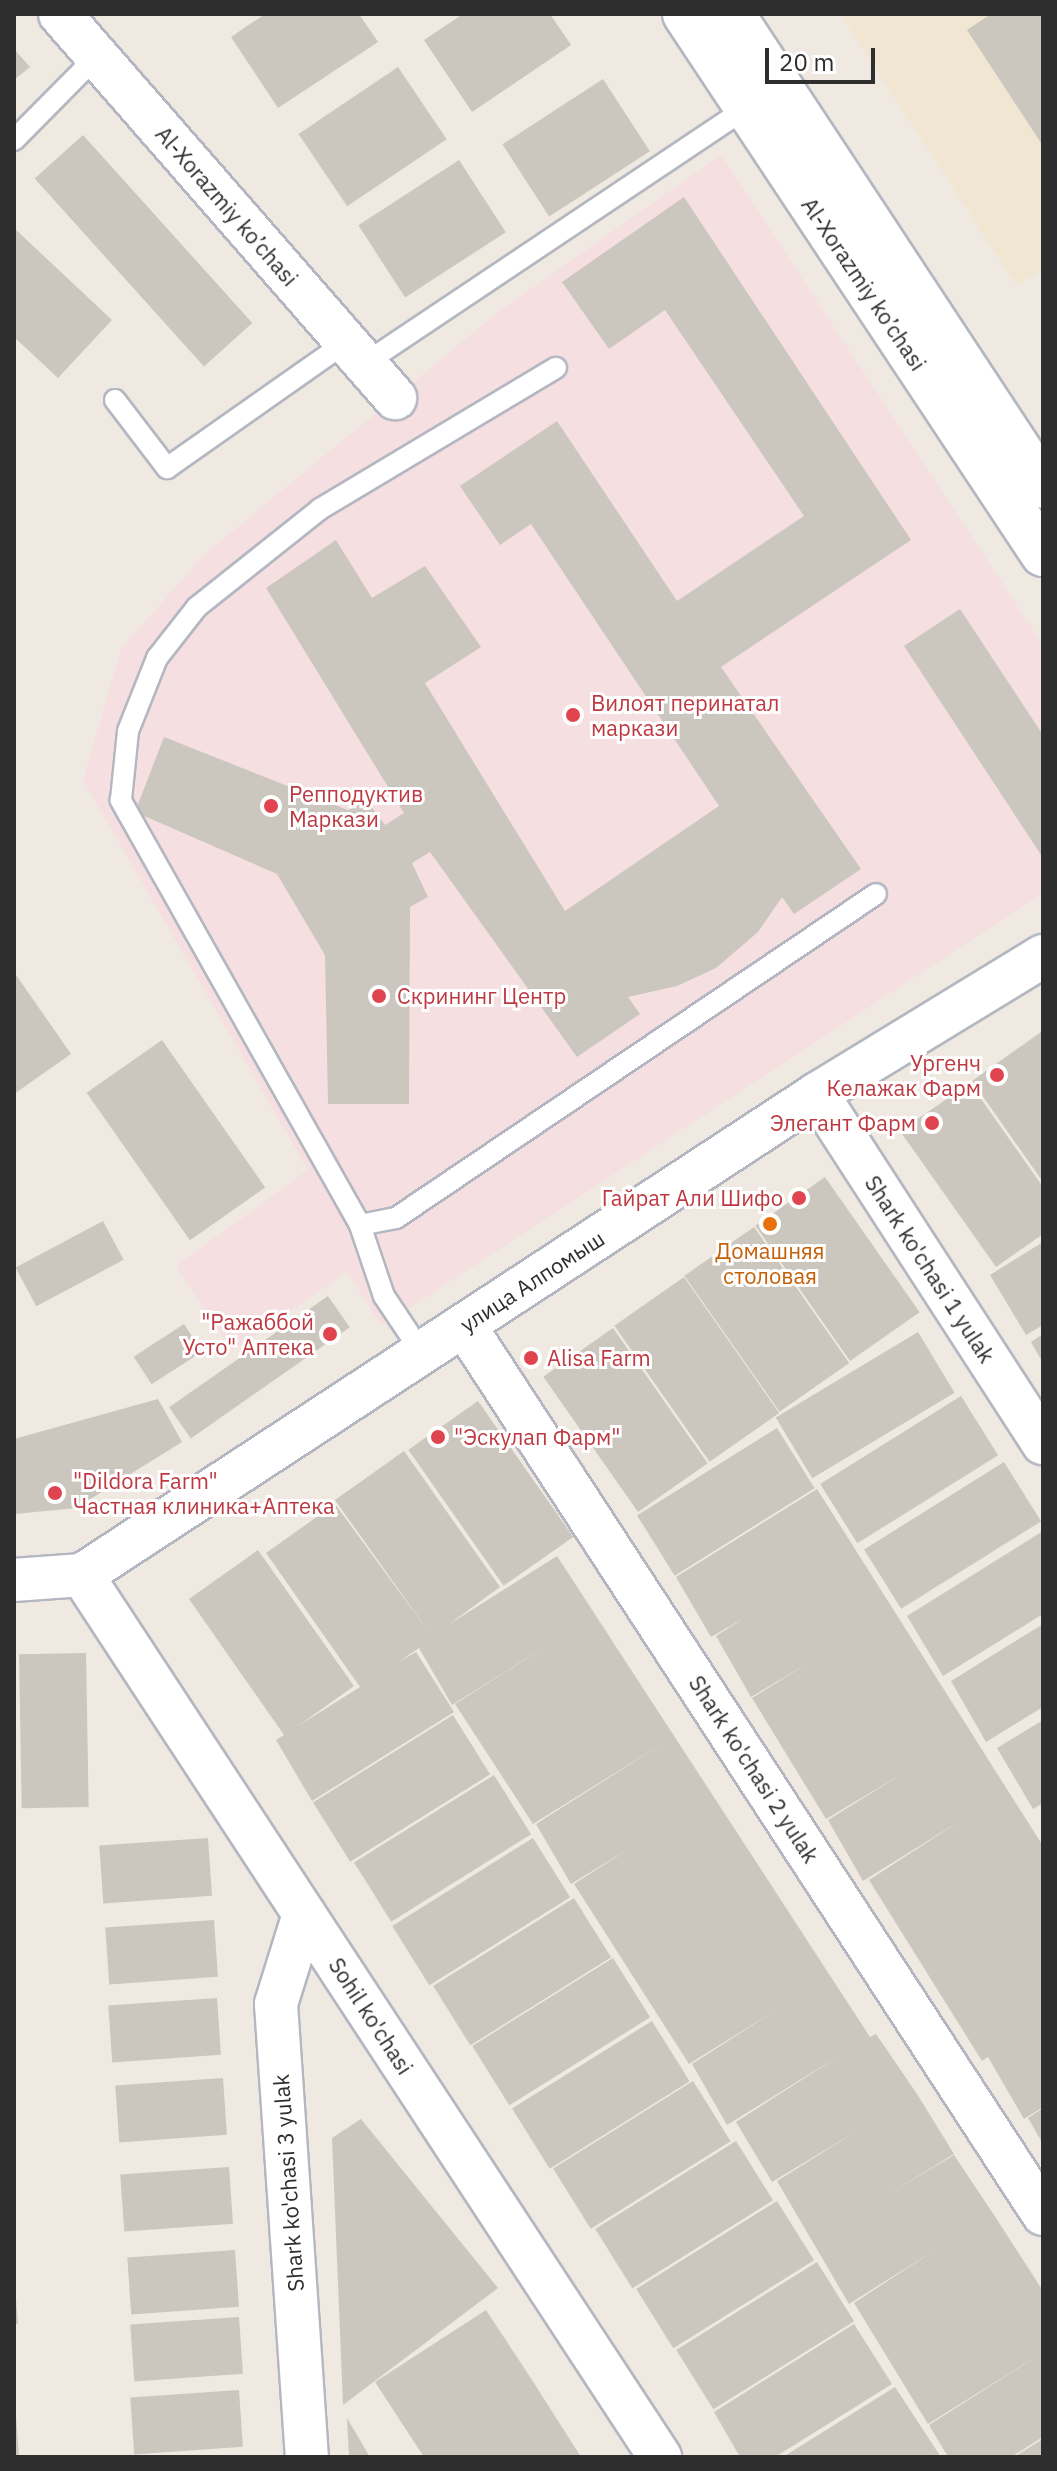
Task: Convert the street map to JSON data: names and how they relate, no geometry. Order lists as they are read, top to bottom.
{
  "streets": {
    "main road": ["Al-Xorazmiy ko’chasi"],
    "street": [
      "Shark ko'chasi 1 yulak",
      "улица Алпомыш",
      "Shark ko'chasi 2 yulak",
      "Sohil ko'chasi",
      "Shark ko'chasi 3 yulak"
    ]
  },
  "crossings": [
    ["Shark ko'chasi 1 yulak", "улица Алпомыш"],
    ["улица Алпомыш", "Shark ko'chasi 2 yulak"],
    ["улица Алпомыш", "Sohil ko'chasi"],
    ["Sohil ko'chasi", "Shark ko'chasi 3 yulak"]
  ],
  "places": [
    "Вилоят перинатал маркази",
    "Репподуктив Маркази",
    "Скрининг Центр",
    "Ургенч Келажак Фарм",
    "Элегант Фарм",
    "Гайрат Али Шифо",
    "Домашняя столовая",
    "\"Ражаббой Усто\" Аптека",
    "Alisa Farm",
    "\"Эскулап Фарм\"",
    "\"Dildora Farm\" Частная клиника+Аптека"
  ],
  "scale_bar": "20 m"
}
